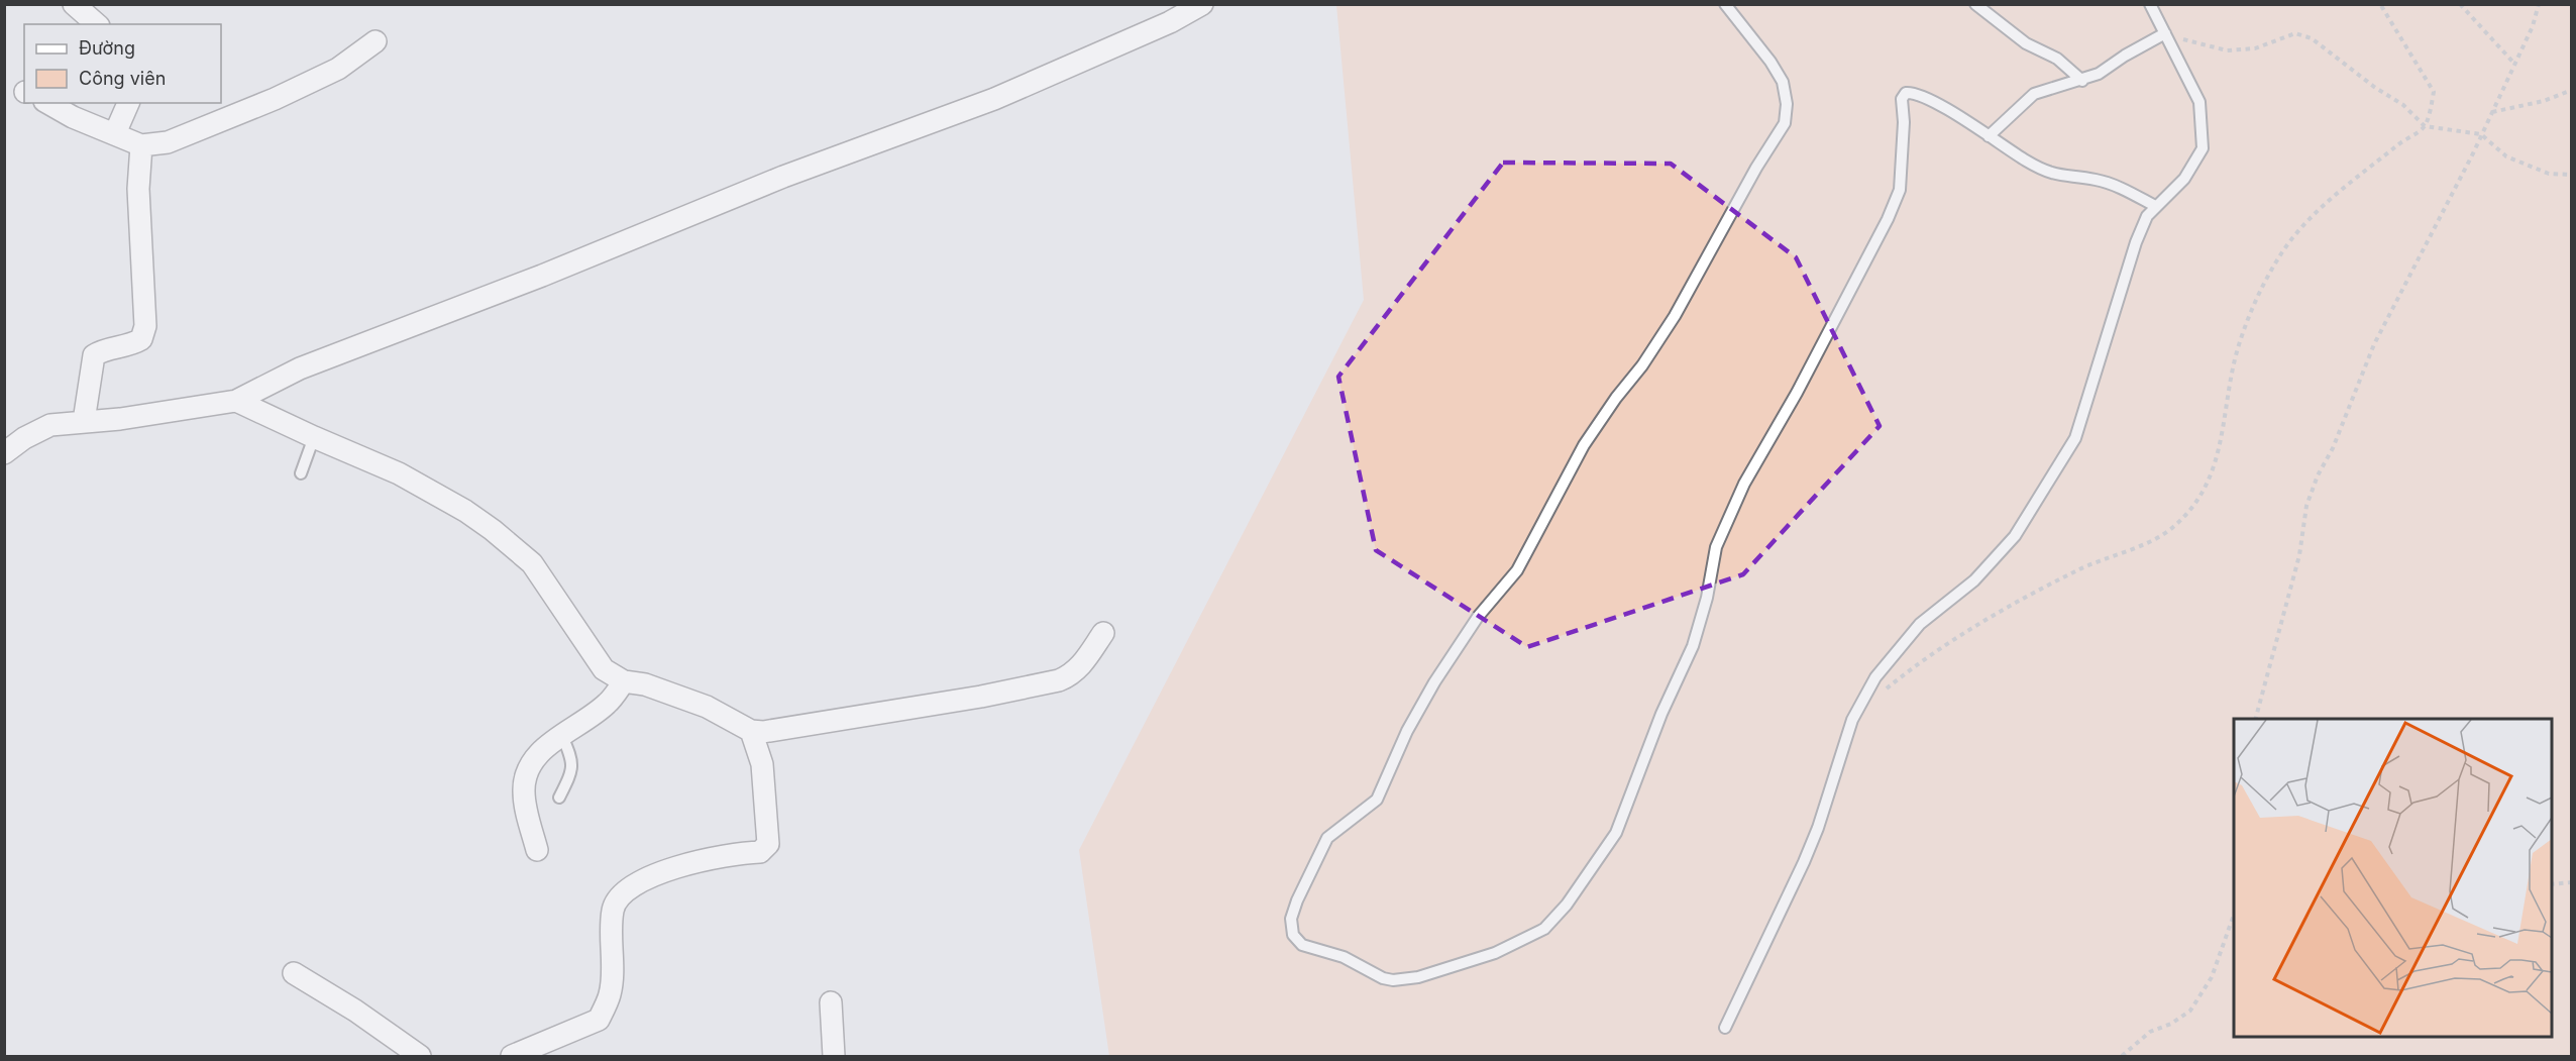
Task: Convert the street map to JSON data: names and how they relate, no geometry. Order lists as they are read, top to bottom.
{
  "legend": ["Đường", "Công viên"]
}
